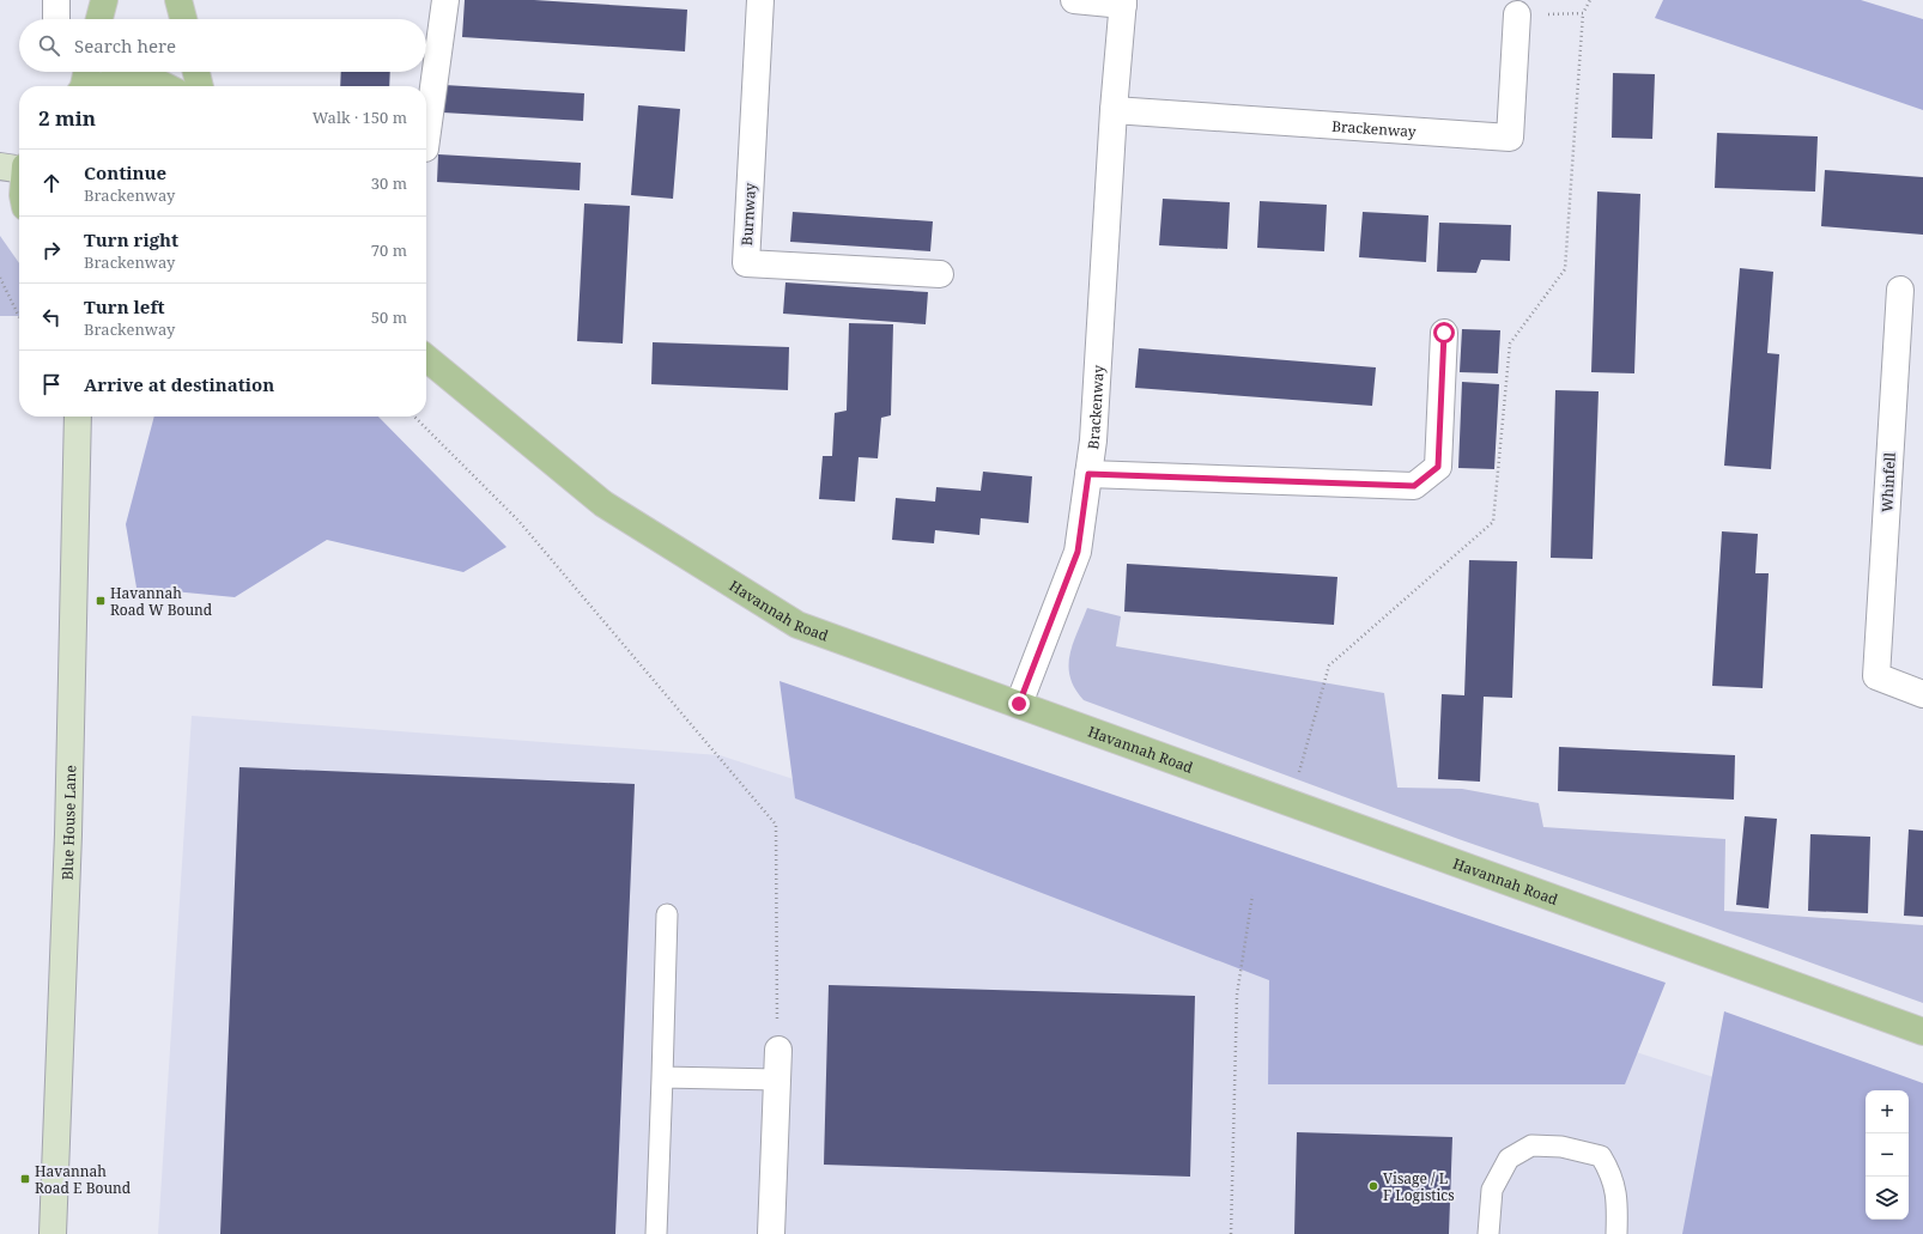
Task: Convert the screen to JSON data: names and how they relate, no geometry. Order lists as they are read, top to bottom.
{
  "streets": {
    "main road": ["Havannah Road"],
    "street": [
      "Brackenway",
      "Burnway",
      "Whinfell",
      "Blue House Lane"
    ]
  },
  "crossings": [
    ["Brackenway", "Havannah Road"]
  ],
  "places": {
    "transit": ["Havannah Road W Bound", "Havannah Road E Bound"],
    "other": ["Visage / L F Logistics"]
  },
  "page": {
    "search": "Search here",
    "heading": ["2 min", "Walk · 150 m"],
    "list": [
      ["Continue", "Brackenway", "30 m"],
      ["Turn right", "Brackenway", "70 m"],
      ["Turn left", "Brackenway", "50 m"],
      "Arrive at destination"
    ],
    "map_buttons": ["+", "−"]
  }
}
